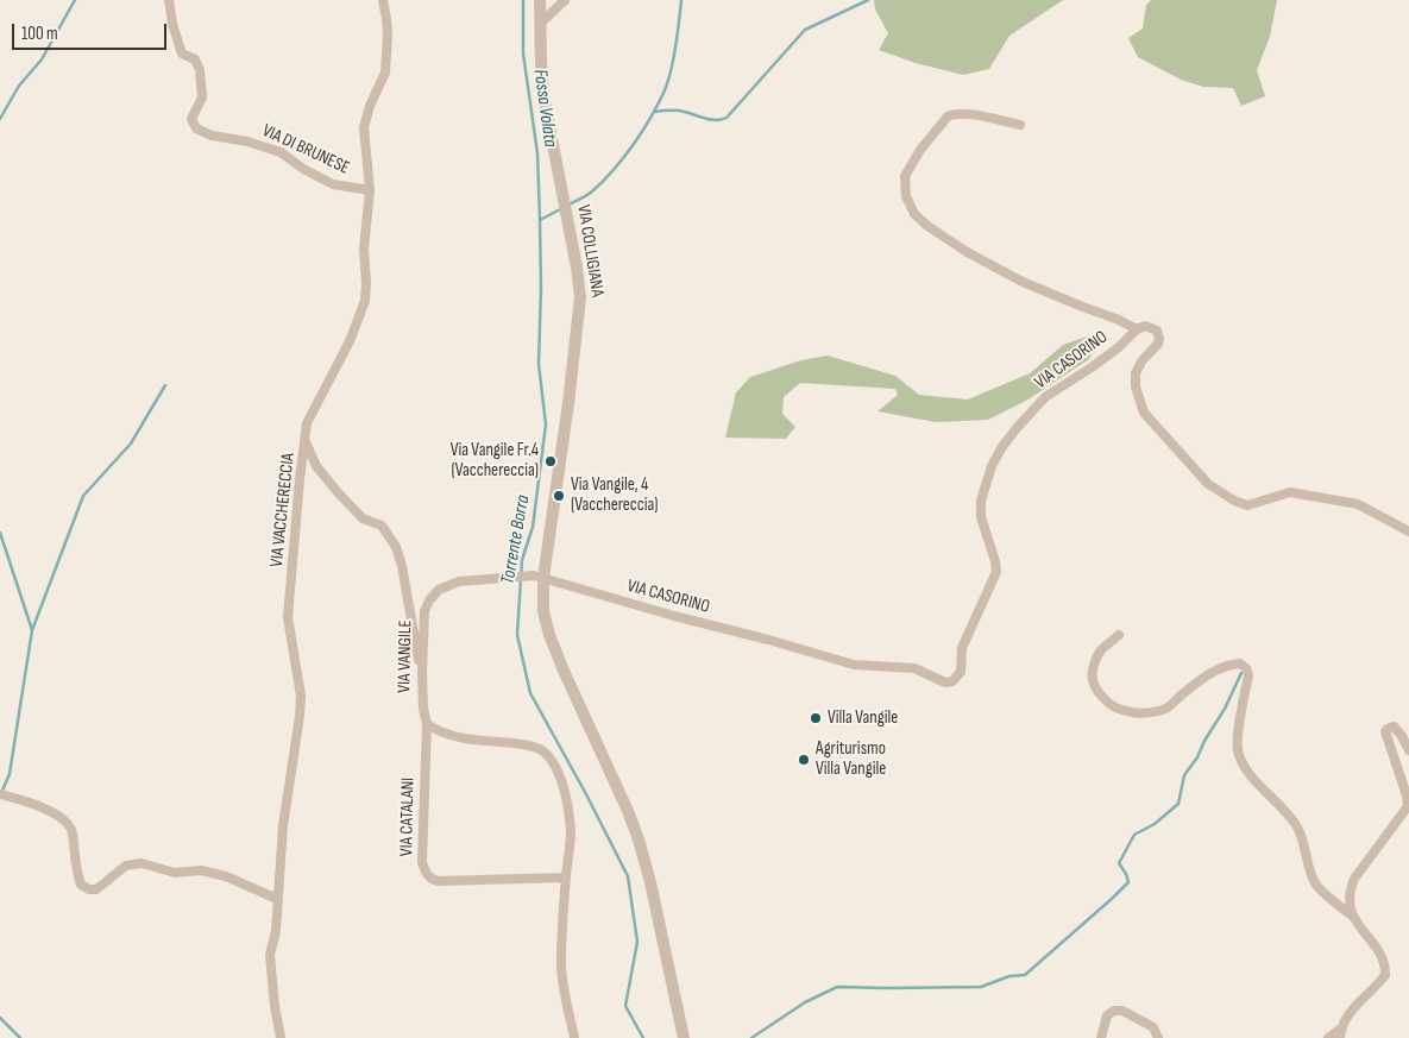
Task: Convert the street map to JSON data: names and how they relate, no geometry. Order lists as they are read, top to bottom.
{
  "streets": {
    "street": [
      "VIA DI BRUNESE",
      "VIA COLLIGIANA",
      "VIA CASORINO",
      "VIA VACCHERECCIA",
      "VIA VANGILE",
      "VIA CATALANI"
    ]
  },
  "crossings": [
    ["VIA DI BRUNESE", "VIA VACCHERECCIA"],
    ["VIA COLLIGIANA", "VIA CASORINO"],
    ["VIA COLLIGIANA", "VIA VANGILE"],
    ["VIA CASORINO", "VIA VANGILE"],
    ["VIA VANGILE", "VIA CATALANI"]
  ],
  "water": ["Fosso Volata", "Torrente Borra"],
  "places": [
    "Via Vangile Fr.4 (Vacchereccia)",
    "Via Vangile, 4 (Vacchereccia)",
    "Villa Vangile",
    "Agriturismo Villa Vangile"
  ],
  "scale_bar": "100 m"
}
